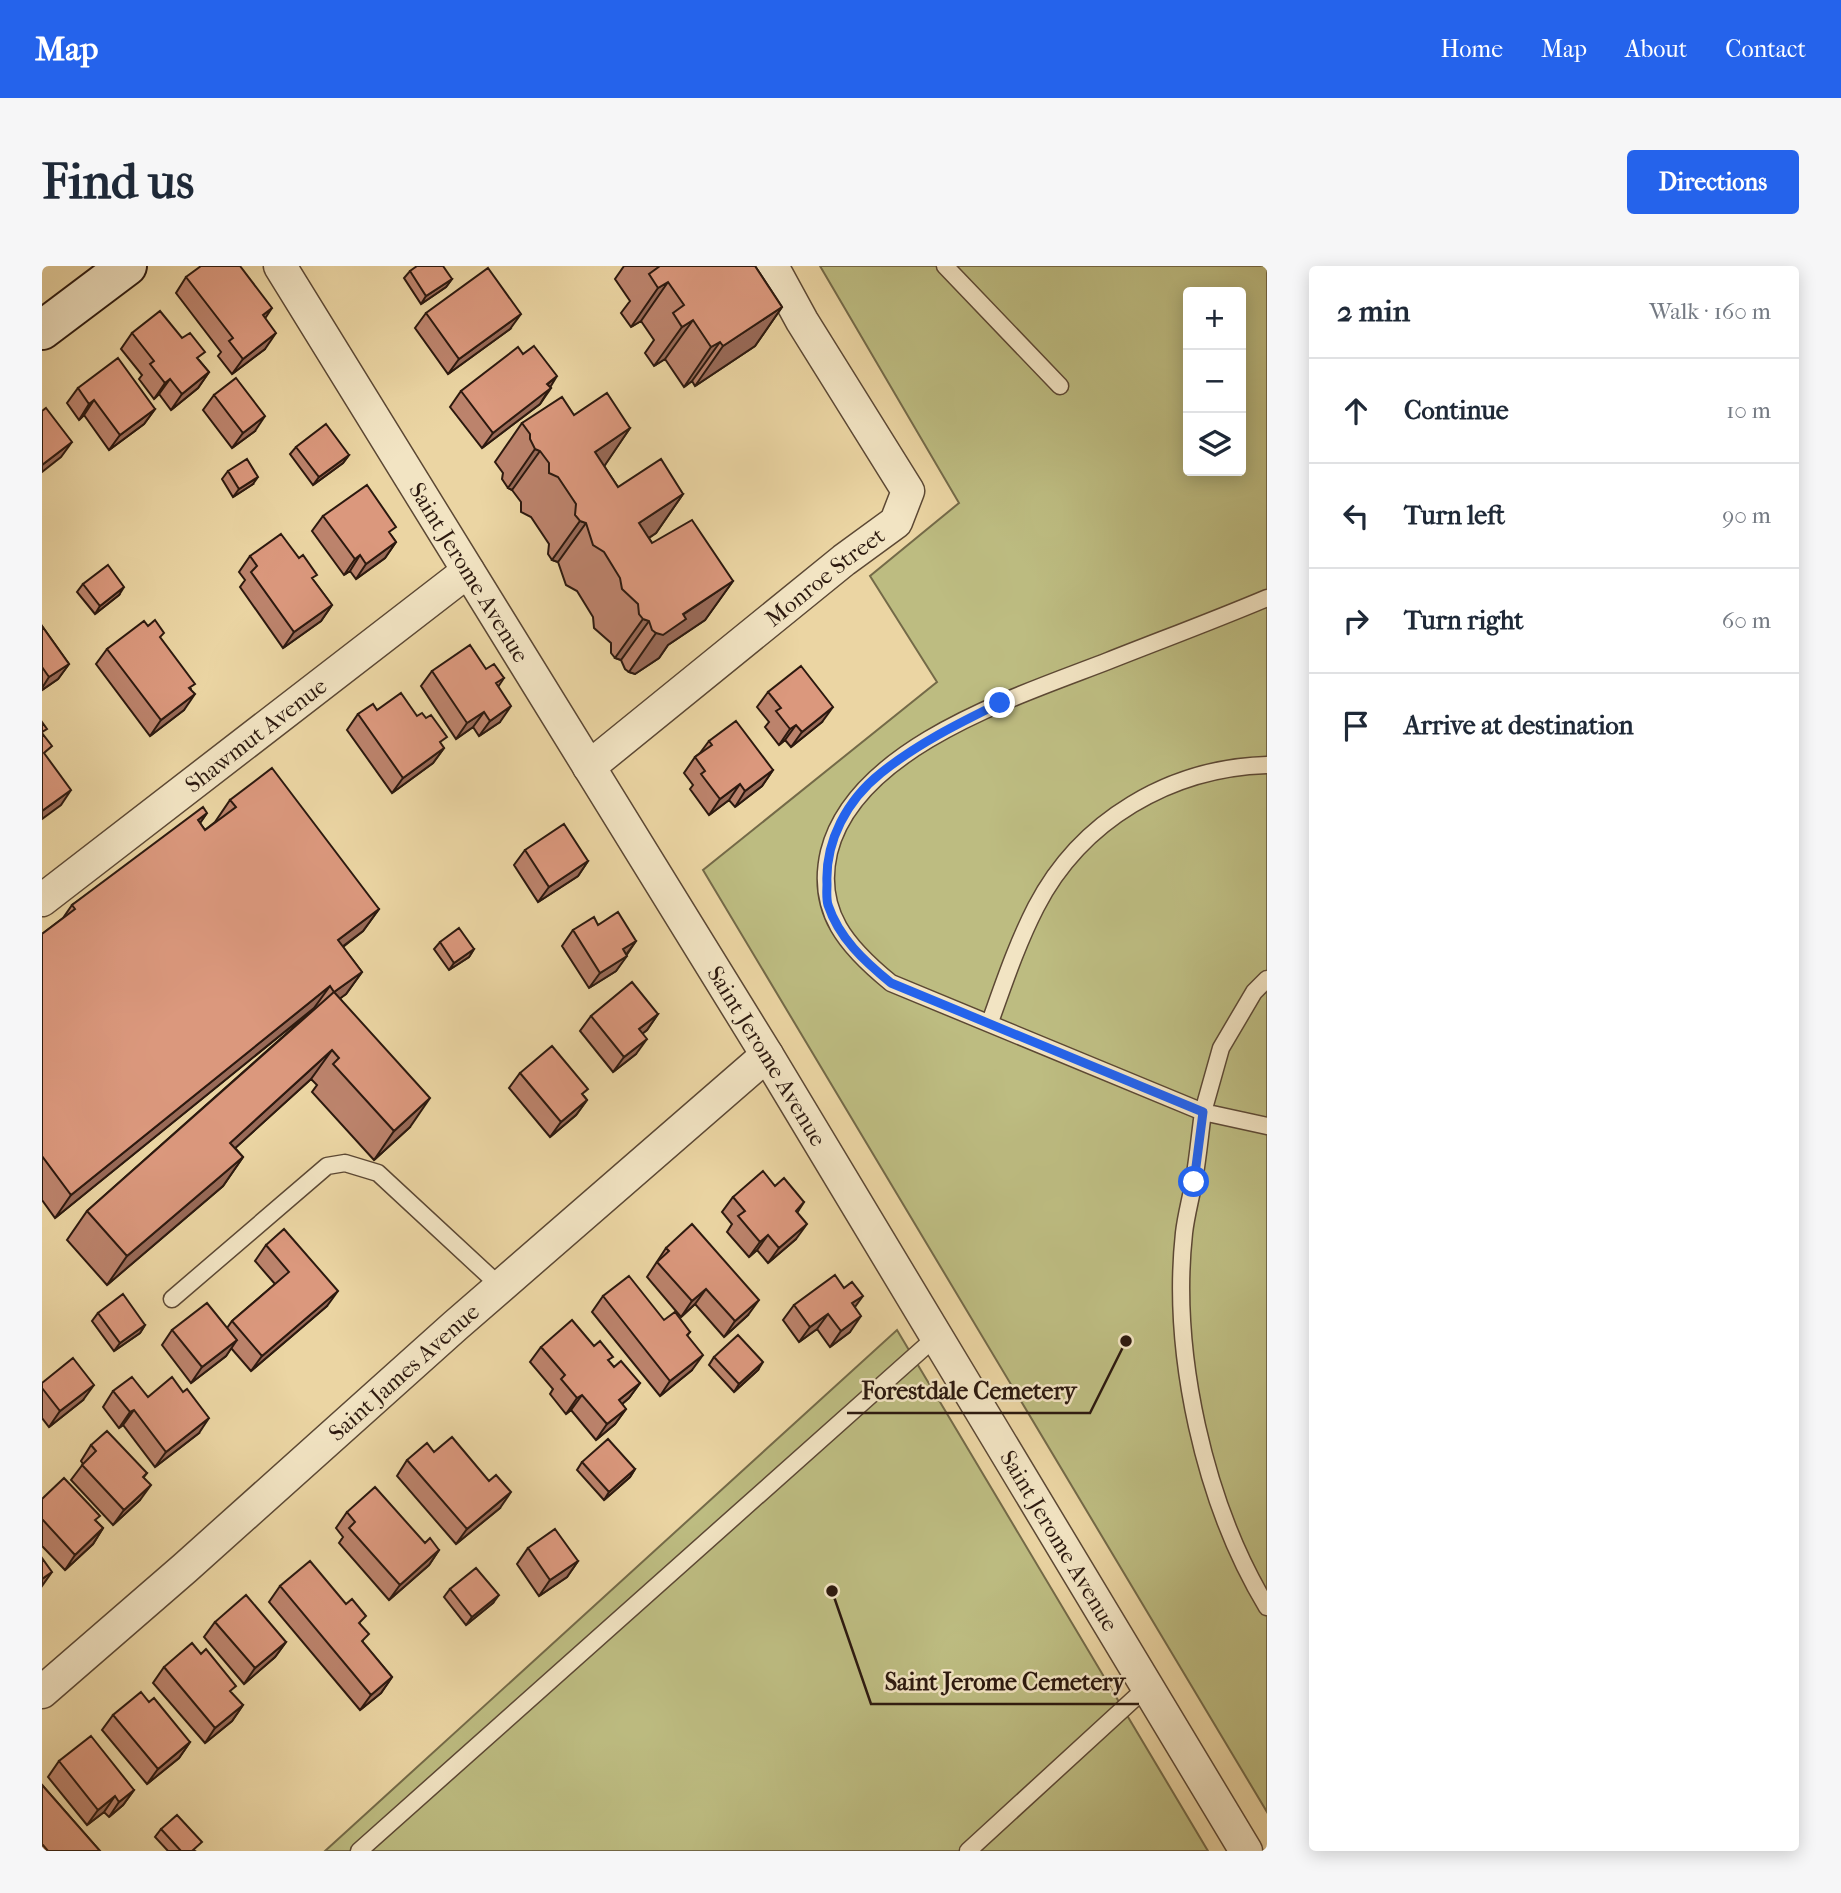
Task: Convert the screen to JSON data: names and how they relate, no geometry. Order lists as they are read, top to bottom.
{
  "streets": {
    "street": [
      "Saint Jerome Avenue",
      "Monroe Street",
      "Shawmut Avenue",
      "Saint James Avenue"
    ]
  },
  "crossings": [
    ["Saint Jerome Avenue", "Monroe Street"],
    ["Saint Jerome Avenue", "Shawmut Avenue"],
    ["Saint Jerome Avenue", "Saint James Avenue"]
  ],
  "places": ["Forestdale Cemetery", "Saint Jerome Cemetery"],
  "page": {
    "header": "Map",
    "nav": [
      "Home",
      "Map",
      "About",
      "Contact"
    ],
    "buttons": "Directions",
    "title": "Find us",
    "heading": ["2 min", "Walk · 160 m"],
    "map_buttons": ["+", "−"],
    "list": [
      ["Continue", "10 m"],
      ["Turn left", "90 m"],
      ["Turn right", "60 m"],
      "Arrive at destination"
    ]
  }
}
